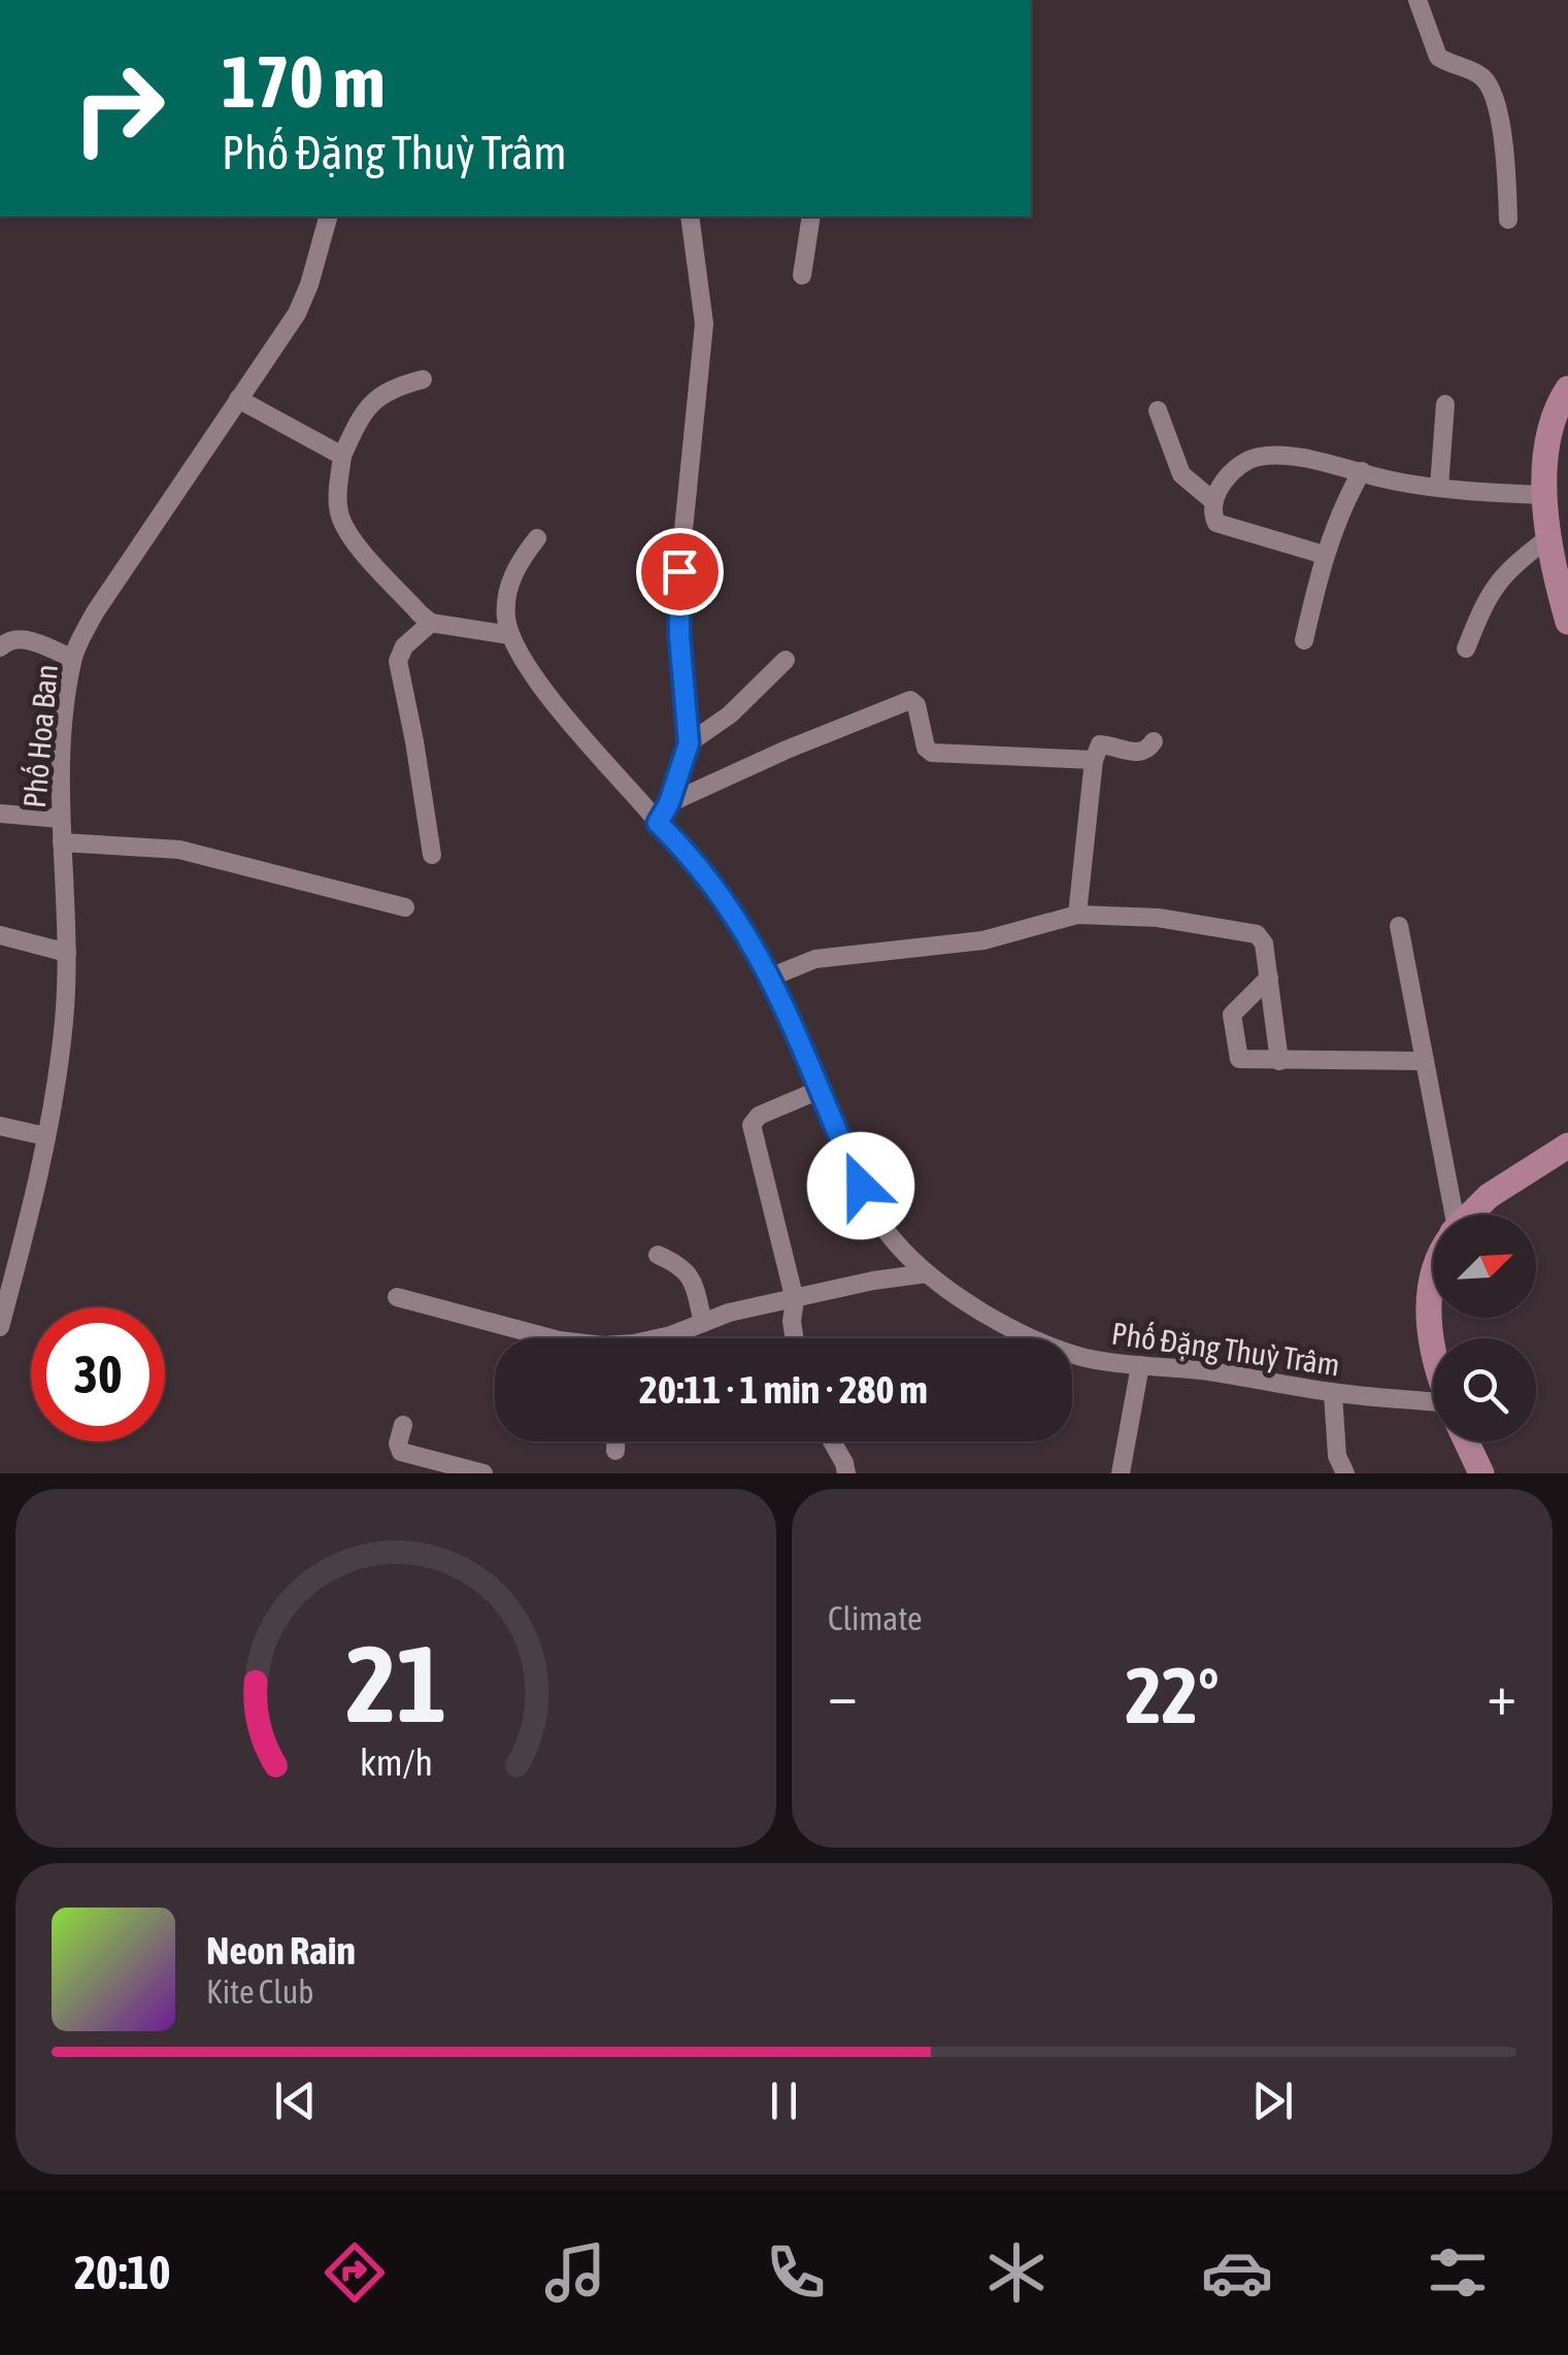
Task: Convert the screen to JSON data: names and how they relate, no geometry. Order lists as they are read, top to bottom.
{
  "streets": {
    "street": ["Phố Hoa Ban", "Phố Đặng Thuỳ Trâm"]
  },
  "north": "top right",
  "page": {
    "turn": ["170 m", "Phố Đặng Thuỳ Trâm"],
    "limit": "30",
    "trip": "20:11 · 1 min · 280 m",
    "tile": "Climate",
    "heat": ["−", "22°", "+"],
    "song": ["Neon Rain", "Kite Club"],
    "tabs": "20:10",
    "gauge": ["21", "km/h"]
  }
}
